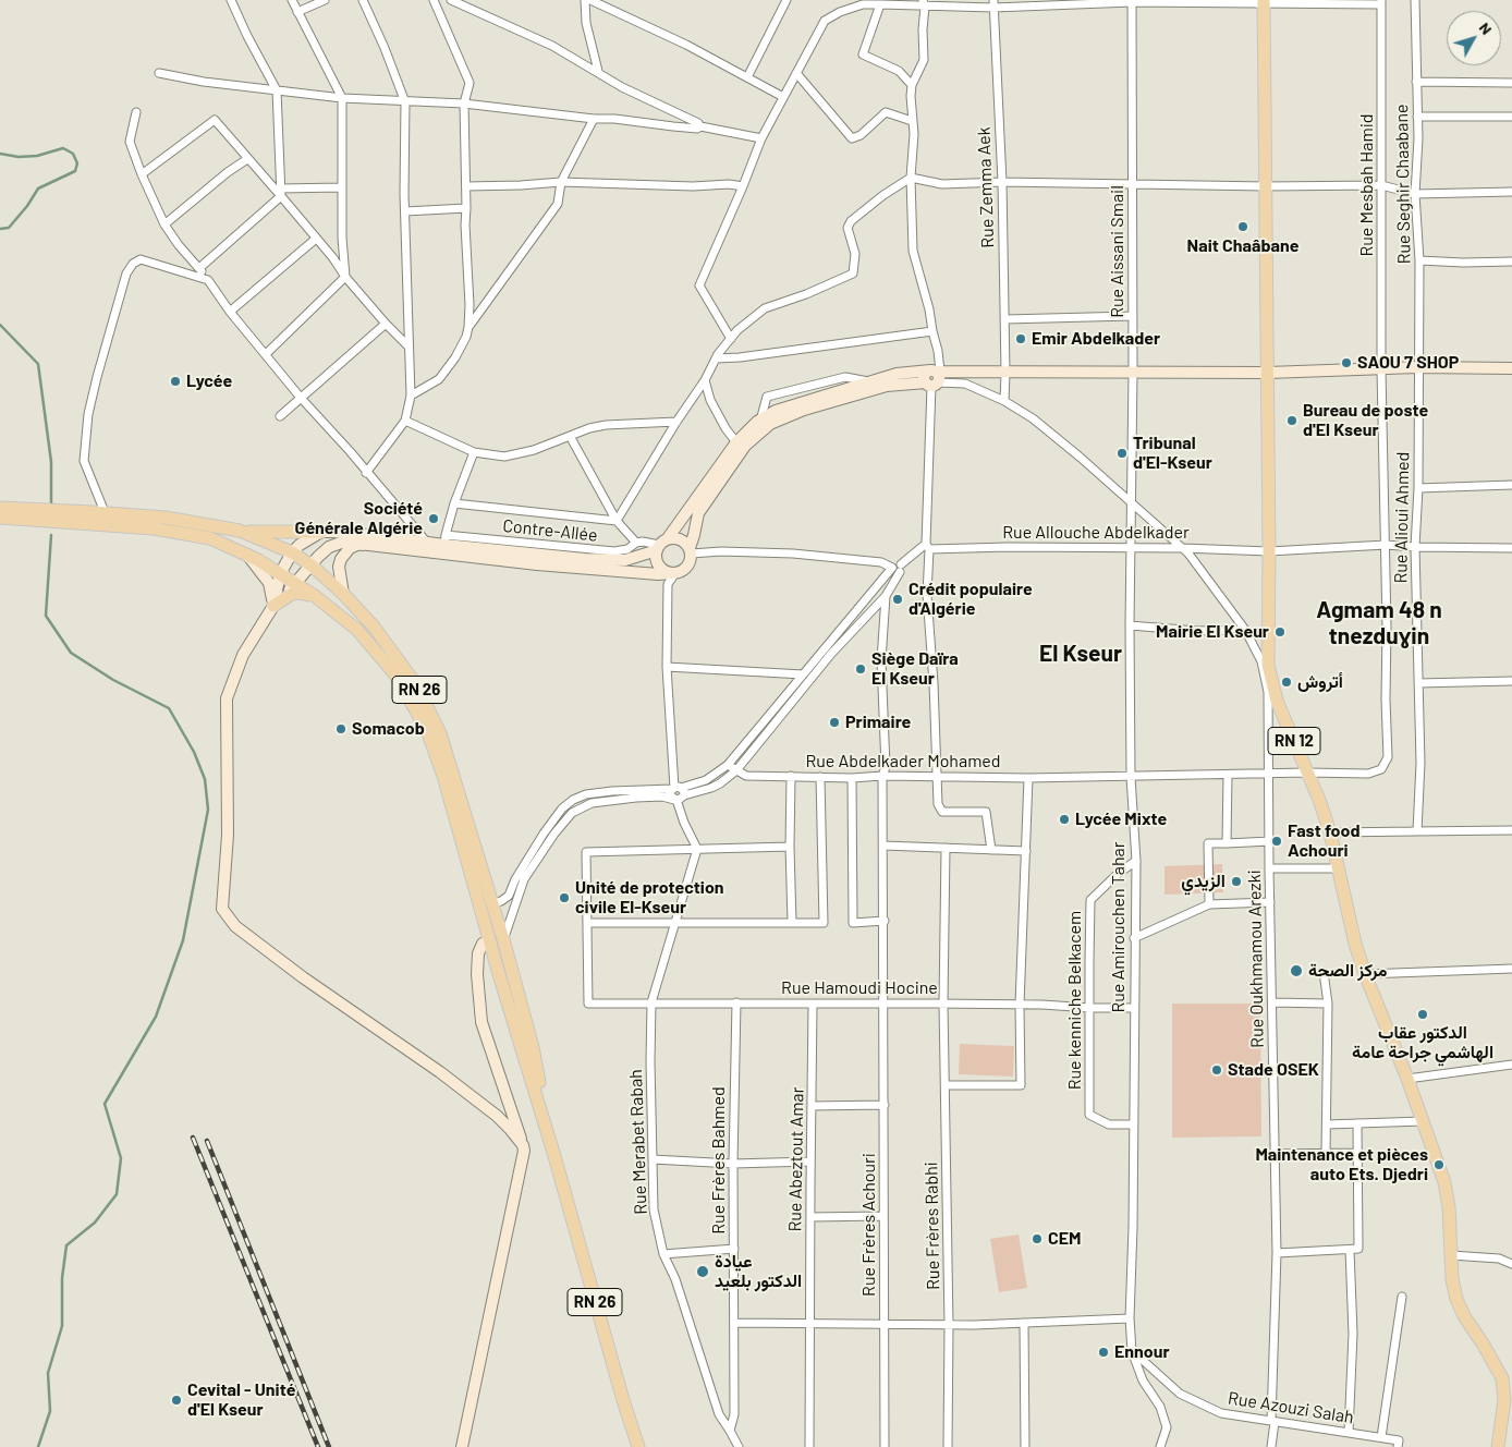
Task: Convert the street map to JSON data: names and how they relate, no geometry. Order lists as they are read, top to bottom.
{
  "streets": {
    "main road": ["RN 26", "RN 12"],
    "street": [
      "Rue Seghir Chaabane",
      "Rue Mesbah Hamid",
      "Rue Zemma Aek",
      "Rue Aissani Smail",
      "Rue Alioui Ahmed",
      "Contre-Allée",
      "Rue Allouche Abdelkader",
      "Rue Abdelkader Mohamed",
      "Rue Amirouchen Tahar",
      "Rue Oukhmamou Arezki",
      "Rue Hamoudi Hocine",
      "Rue kenniche Belkacem",
      "Rue Merabet Rabah",
      "Rue Abeztout Amar",
      "Rue Frères Bahmed",
      "Rue Frères Achouri",
      "Rue Frères Rabhi",
      "Rue Azouzi Salah"
    ]
  },
  "crossings": [
    ["Rue Seghir Chaabane", "Rue Alioui Ahmed"],
    ["Rue Mesbah Hamid", "Rue Allouche Abdelkader"],
    ["Rue Mesbah Hamid", "RN 12"],
    ["Rue Mesbah Hamid", "Rue Abdelkader Mohamed"],
    ["Rue Zemma Aek", "Rue Oukhmamou Arezki"],
    ["Rue Aissani Smail", "Rue Amirouchen Tahar"],
    ["Rue Aissani Smail", "Rue Oukhmamou Arezki"],
    ["Rue Alioui Ahmed", "Rue Allouche Abdelkader"],
    ["Rue Alioui Ahmed", "RN 12"],
    ["Rue Allouche Abdelkader", "RN 12"],
    ["Rue Allouche Abdelkader", "Rue Amirouchen Tahar"],
    ["Rue Allouche Abdelkader", "Rue Oukhmamou Arezki"],
    ["RN 12", "Rue Abdelkader Mohamed"],
    ["Rue Abdelkader Mohamed", "Rue Amirouchen Tahar"],
    ["Rue Abdelkader Mohamed", "Rue Oukhmamou Arezki"],
    ["Rue Abdelkader Mohamed", "Rue Frères Achouri"],
    ["Rue Amirouchen Tahar", "Rue Oukhmamou Arezki"],
    ["Rue Amirouchen Tahar", "Rue Hamoudi Hocine"],
    ["Rue Amirouchen Tahar", "Rue kenniche Belkacem"],
    ["Rue Amirouchen Tahar", "Rue Azouzi Salah"],
    ["Rue Oukhmamou Arezki", "Rue Azouzi Salah"],
    ["Rue Hamoudi Hocine", "Rue kenniche Belkacem"],
    ["Rue Hamoudi Hocine", "Rue Merabet Rabah"],
    ["Rue Hamoudi Hocine", "Rue Abeztout Amar"],
    ["Rue Hamoudi Hocine", "Rue Frères Bahmed"],
    ["Rue Hamoudi Hocine", "Rue Frères Achouri"],
    ["Rue Hamoudi Hocine", "Rue Frères Rabhi"],
    ["Rue Merabet Rabah", "Rue Frères Bahmed"]
  ],
  "districts": ["Agmam 48 n tnezduɣin", "El Kseur"],
  "places": [
    "Nait Chaâbane",
    "Emir Abdelkader",
    "SAOU 7 SHOP",
    "Lycée",
    "Bureau de poste d'El Kseur",
    "Tribunal d'El-Kseur",
    "Société Générale Algérie",
    "Crédit populaire d'Algérie",
    "Mairie El Kseur",
    "Siège Daïra El Kseur",
    "أتروش",
    "Primaire",
    "Somacob",
    "Lycée Mixte",
    "Fast food Achouri",
    "الزيدي",
    "Unité de protection civile El-Kseur",
    "مركز الصحة",
    "الدكتور عقاب الهاشمي جراحة عامة",
    "Stade OSEK",
    "Maintenance et pièces auto Ets. Djedri",
    "CEM",
    "عيادة الدكتور بلعيد",
    "Ennour",
    "Cevital - Unité d'El Kseur"
  ],
  "north": "top right"
}
